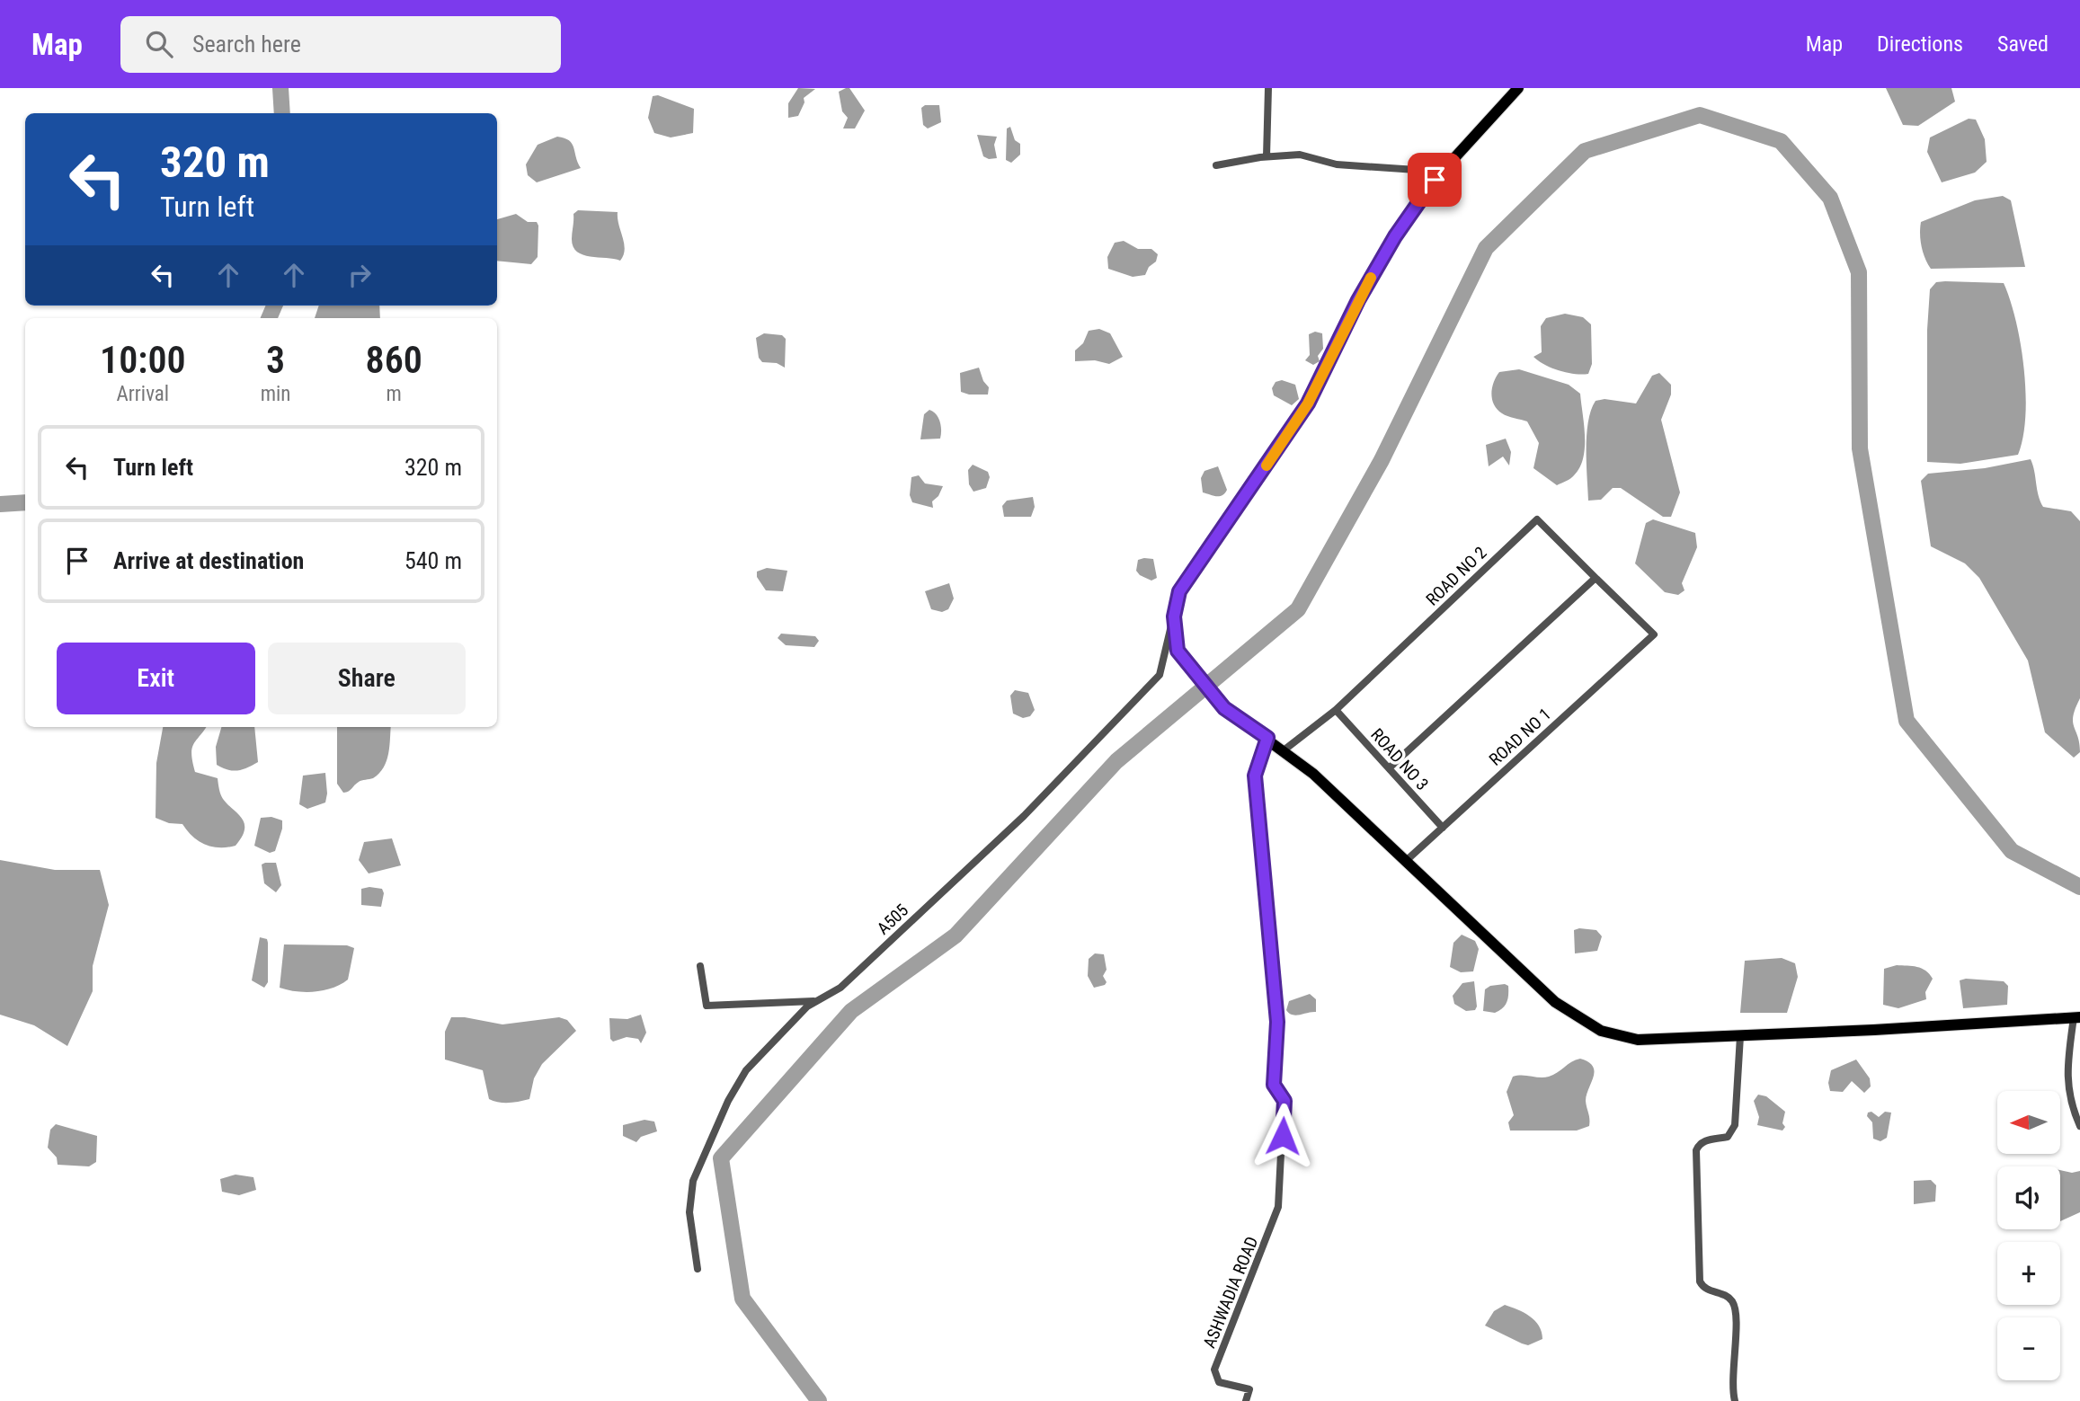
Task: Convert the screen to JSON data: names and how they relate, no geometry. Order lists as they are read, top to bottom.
{
  "streets": {
    "street": [
      "ROAD NO 2",
      "ROAD NO 1",
      "ROAD NO 3",
      "A505",
      "ASHWADIA ROAD"
    ]
  },
  "crossings": [
    ["ROAD NO 2", "ROAD NO 1"],
    ["ROAD NO 2", "ROAD NO 3"],
    ["ROAD NO 1", "ROAD NO 3"]
  ],
  "north": "left",
  "page": {
    "header": "Map",
    "search": "Search here",
    "nav": ["Map", "Directions", "Saved"],
    "turn": ["320 m", "Turn left"],
    "eta": [
      "10:00",
      "Arrival",
      "3",
      "min",
      "860",
      "m"
    ],
    "list": [
      {
        "name": "Turn left",
        "value": "320 m"
      },
      {
        "name": "Arrive at destination",
        "value": "540 m"
      }
    ],
    "buttons": ["Exit", "Share"],
    "map_buttons": ["+", "−"]
  }
}
